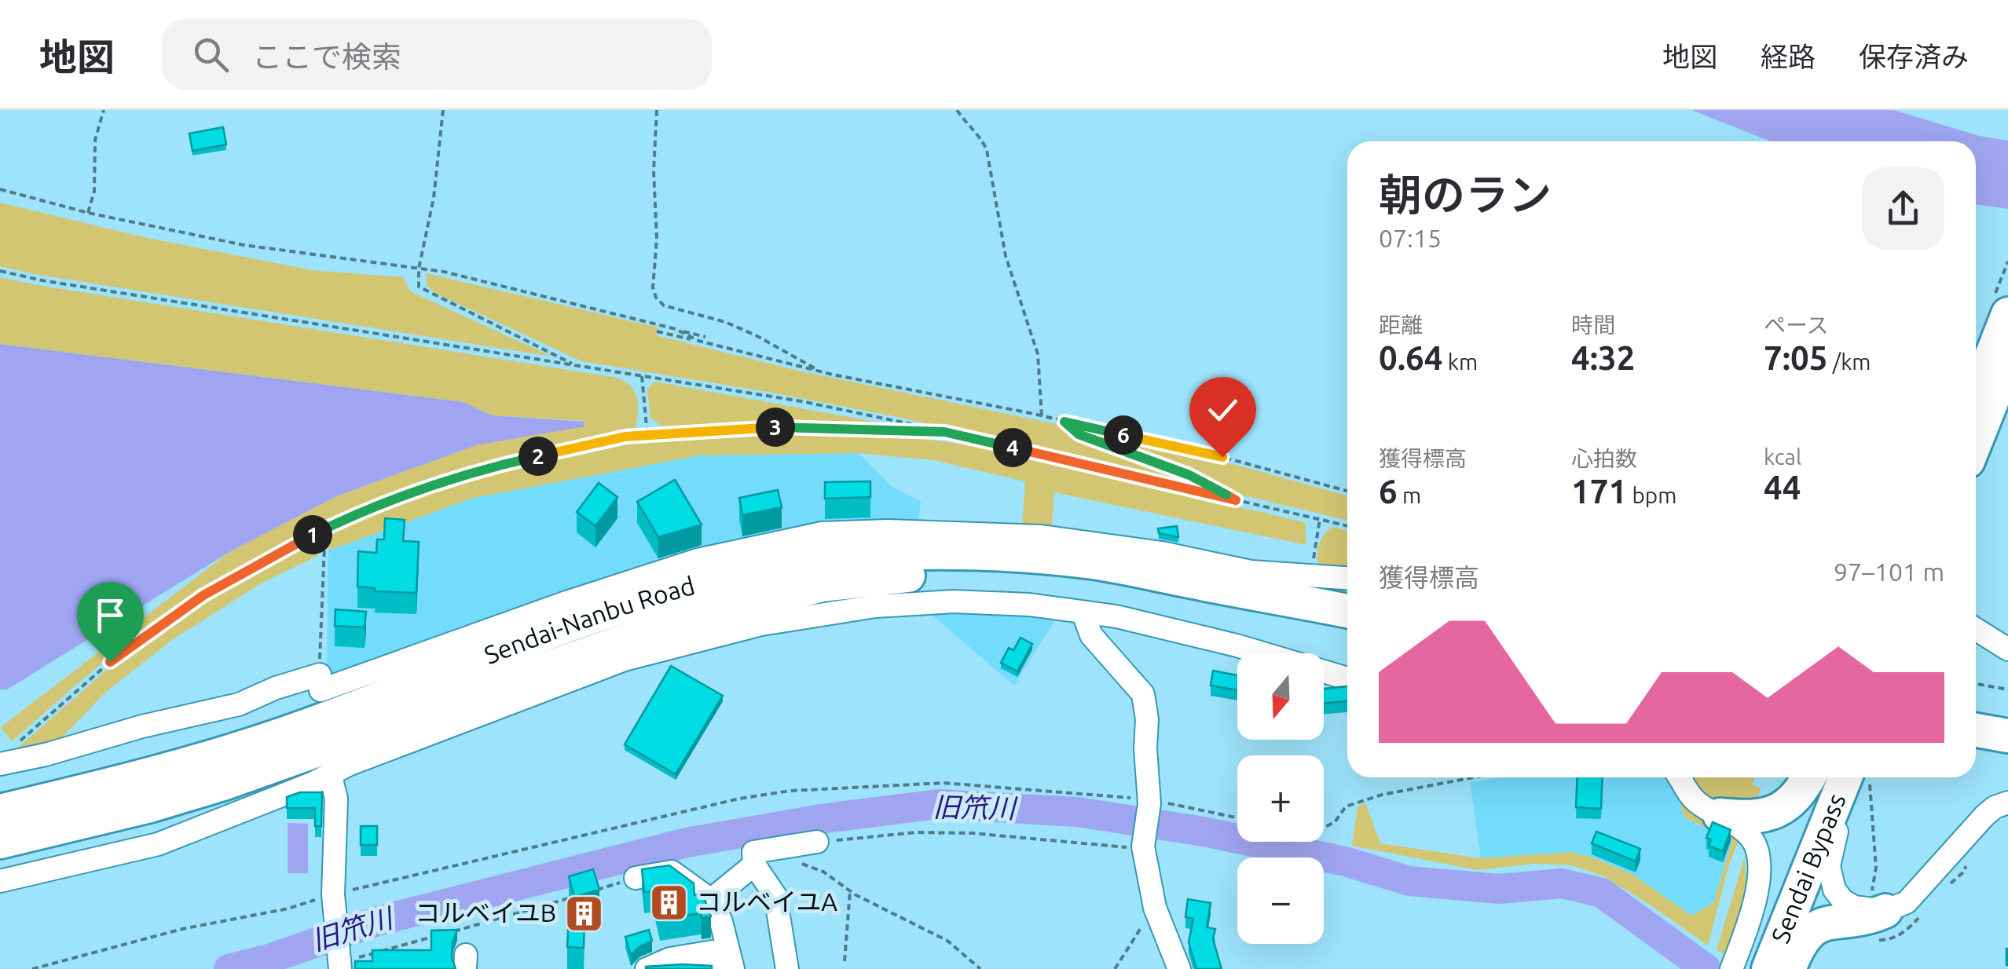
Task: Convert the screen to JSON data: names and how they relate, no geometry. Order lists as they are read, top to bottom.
{
  "streets": {
    "highway": ["Sendai-Nanbu Road", "Sendai Bypass"]
  },
  "water": ["旧笊川"],
  "places": {
    "building": ["コルベイユA", "コルベイユB"]
  },
  "north": "bottom",
  "page": {
    "header": "地図",
    "search": "ここで検索",
    "nav": ["地図", "経路", "保存済み"],
    "heading": ["朝のラン", "07:15"],
    "stats": [
      ["距離", "0.64 km"],
      ["時間", "4:32"],
      ["ペース", "7:05 /km"],
      ["獲得標高", "6 m"],
      ["心拍数", "171 bpm"],
      ["kcal", "44"]
    ],
    "pins": [
      "3",
      "6",
      "4",
      "2",
      "1"
    ],
    "chart": ["獲得標高", "97–101 m"],
    "map_buttons": ["+", "−"]
  }
}
